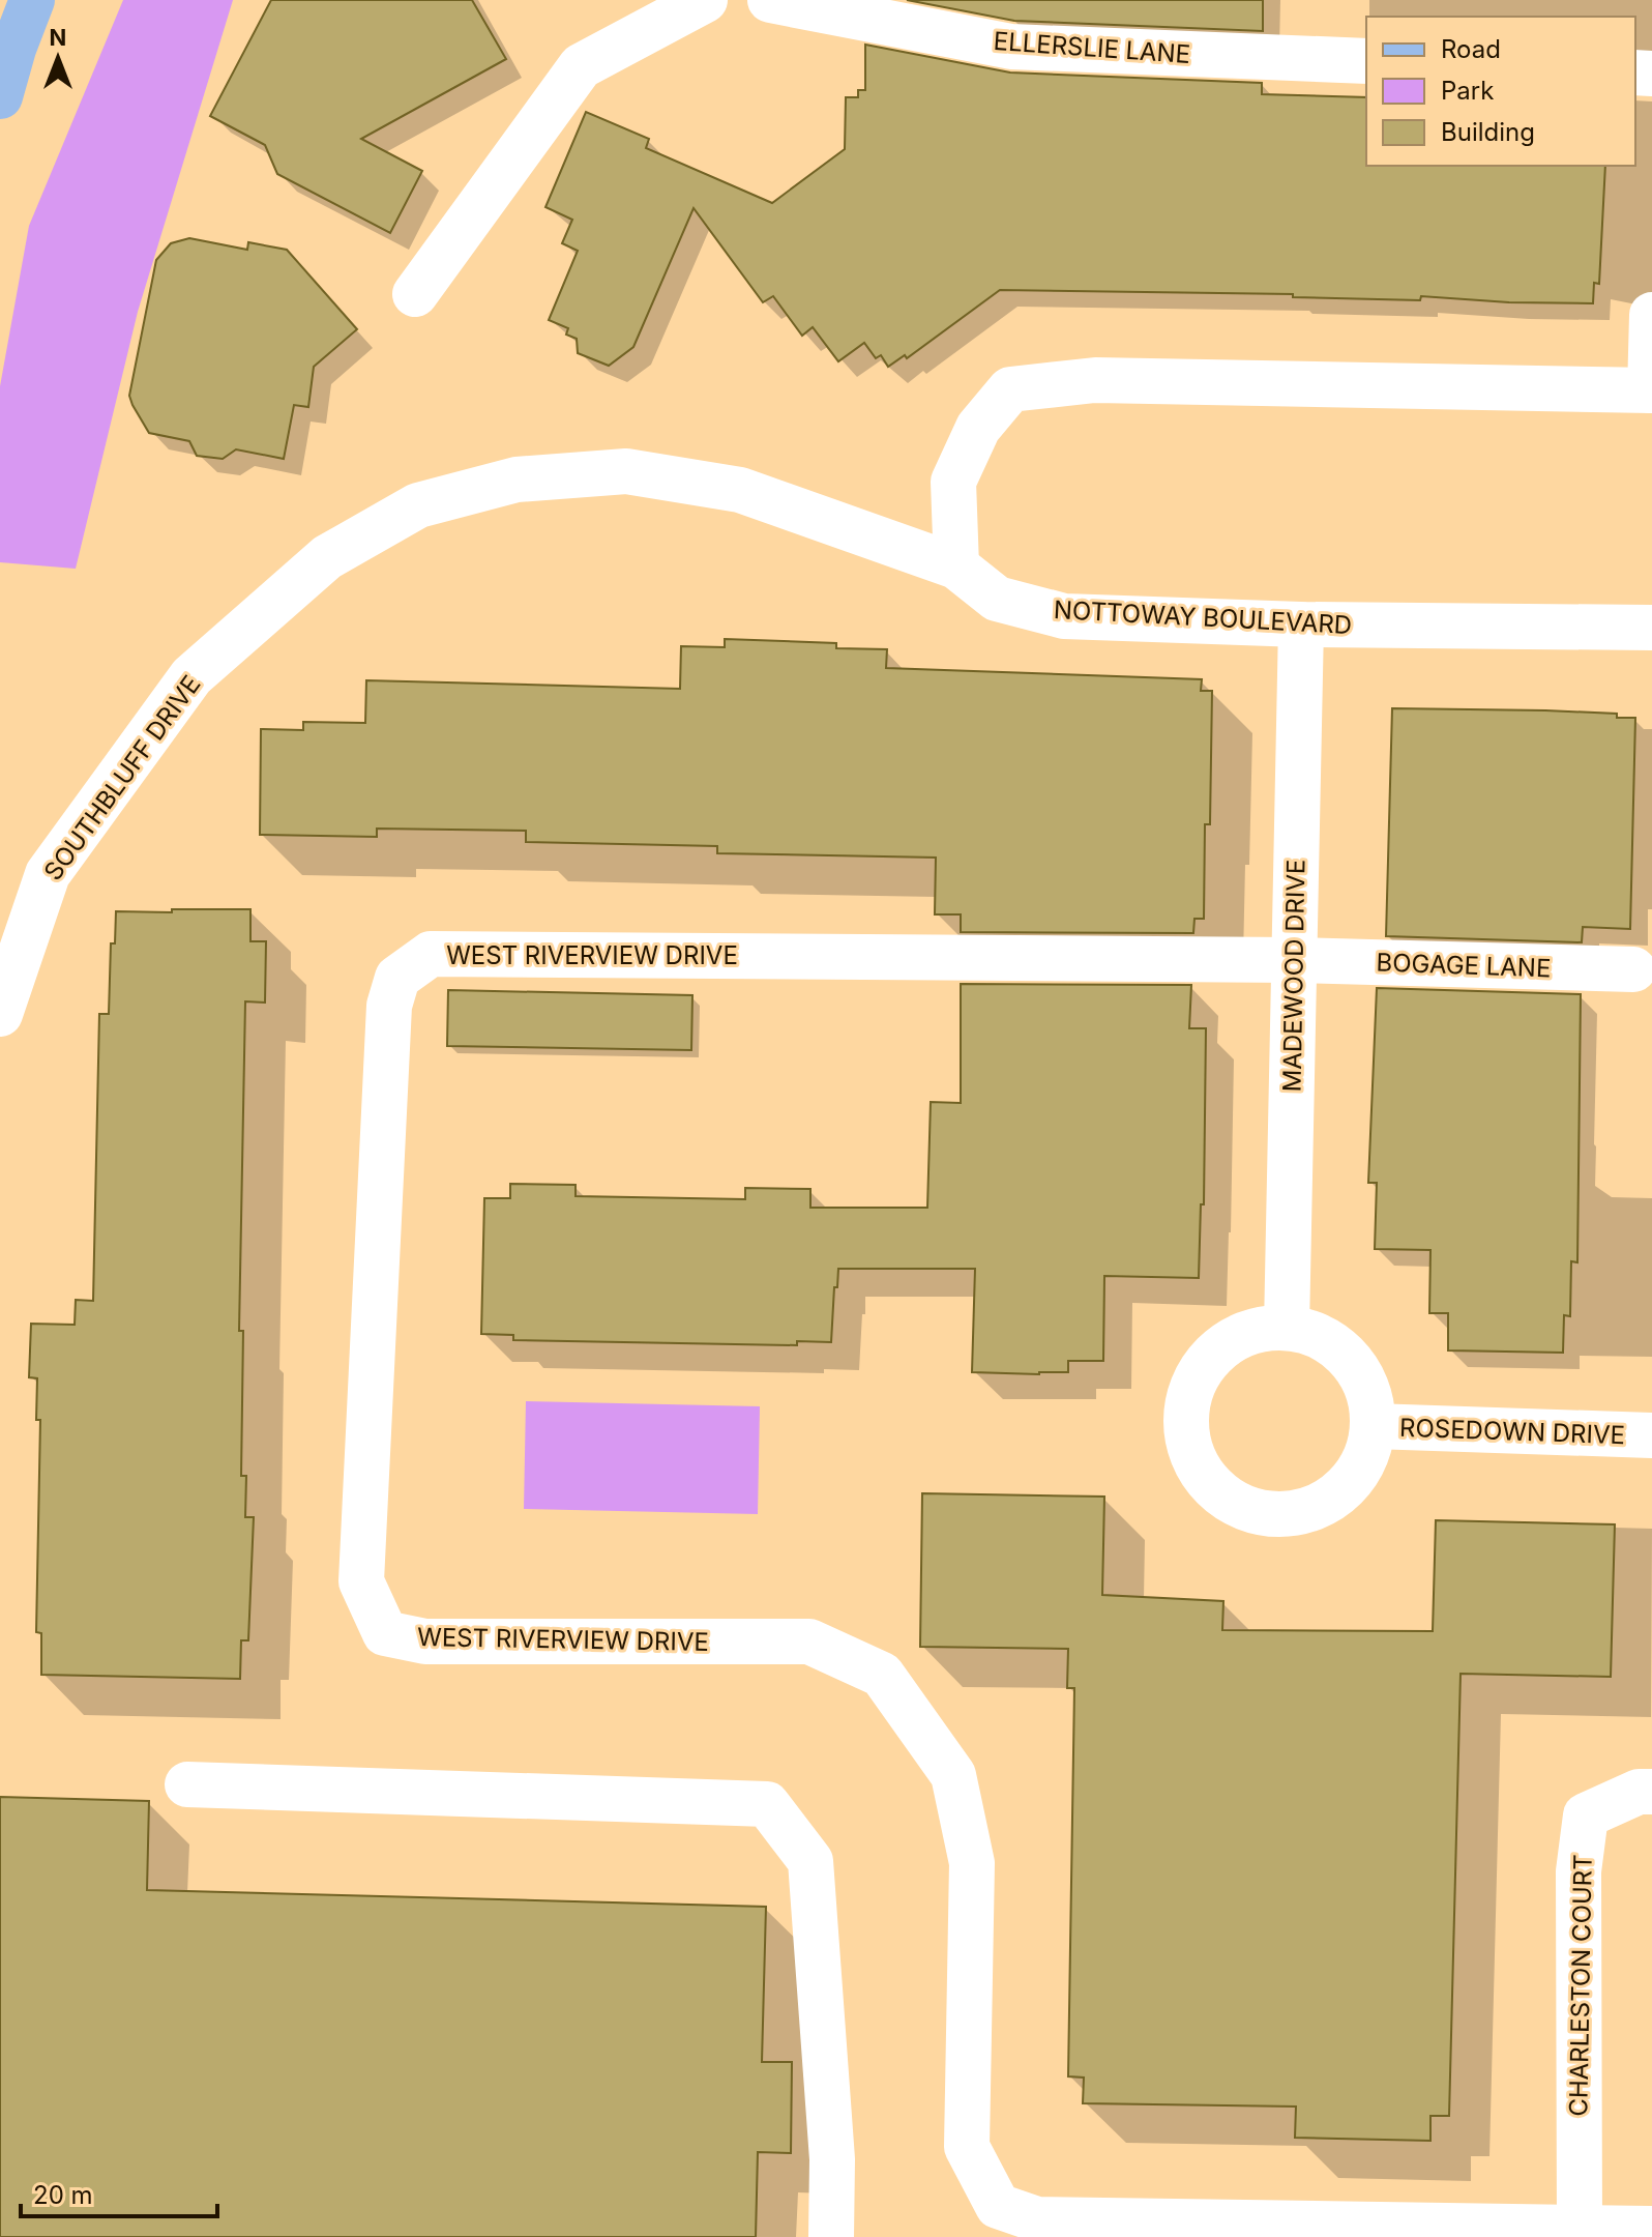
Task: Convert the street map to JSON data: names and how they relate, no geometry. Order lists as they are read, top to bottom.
{
  "streets": {
    "street": [
      "ELLERSLIE LANE",
      "NOTTOWAY BOULEVARD",
      "SOUTHBLUFF DRIVE",
      "WEST RIVERVIEW DRIVE",
      "BOGAGE LANE",
      "MADEWOOD DRIVE",
      "ROSEDOWN DRIVE",
      "CHARLESTON COURT"
    ]
  },
  "crossings": [
    ["NOTTOWAY BOULEVARD", "SOUTHBLUFF DRIVE"],
    ["NOTTOWAY BOULEVARD", "MADEWOOD DRIVE"],
    ["WEST RIVERVIEW DRIVE", "BOGAGE LANE"],
    ["WEST RIVERVIEW DRIVE", "MADEWOOD DRIVE"],
    ["WEST RIVERVIEW DRIVE", "CHARLESTON COURT"],
    ["BOGAGE LANE", "MADEWOOD DRIVE"],
    ["MADEWOOD DRIVE", "ROSEDOWN DRIVE"]
  ],
  "legend": ["Road", "Park", "Building"],
  "scale_bar": "20 m",
  "north": "top"
}
